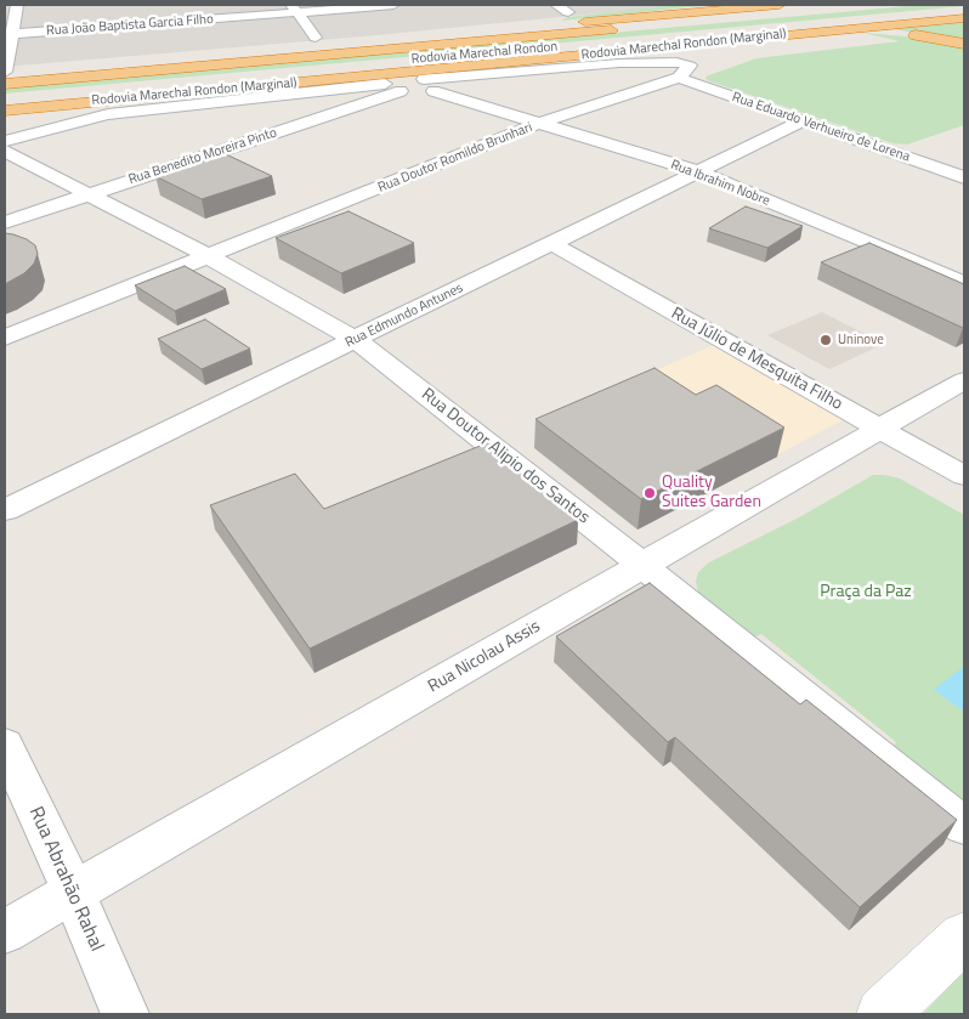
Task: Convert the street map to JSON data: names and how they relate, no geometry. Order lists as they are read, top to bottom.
{
  "streets": {
    "highway": ["Rodovia Marechal Rondon (Marginal)", "Rodovia Marechal Rondon"],
    "street": [
      "Rua João Baptista Garcia Filho",
      "Rua Eduardo Verhueiro de Lorena",
      "Rua Benedito Moreira Pinto",
      "Rua Doutor Romildo Brunhari",
      "Rua Ibrahim Nobre",
      "Rua Edmundo Antunes",
      "Rua Júlio de Mesquita Filho",
      "Rua Doutor Alipio dos Santos",
      "Rua Nicolau Assis",
      "Rua Abrahão Rahal"
    ]
  },
  "crossings": [
    ["Rua Eduardo Verhueiro de Lorena", "Rua Doutor Romildo Brunhari"],
    ["Rua Eduardo Verhueiro de Lorena", "Rua Edmundo Antunes"],
    ["Rua Benedito Moreira Pinto", "Rua Doutor Alipio dos Santos"],
    ["Rua Doutor Romildo Brunhari", "Rua Ibrahim Nobre"],
    ["Rua Doutor Romildo Brunhari", "Rua Doutor Alipio dos Santos"],
    ["Rua Ibrahim Nobre", "Rua Edmundo Antunes"],
    ["Rua Edmundo Antunes", "Rua Júlio de Mesquita Filho"],
    ["Rua Edmundo Antunes", "Rua Doutor Alipio dos Santos"],
    ["Rua Júlio de Mesquita Filho", "Rua Nicolau Assis"],
    ["Rua Doutor Alipio dos Santos", "Rua Nicolau Assis"],
    ["Rua Nicolau Assis", "Rua Abrahão Rahal"]
  ],
  "parks": ["Praça da Paz"],
  "places": ["Uninove", "Quality Suites Garden"]
}
